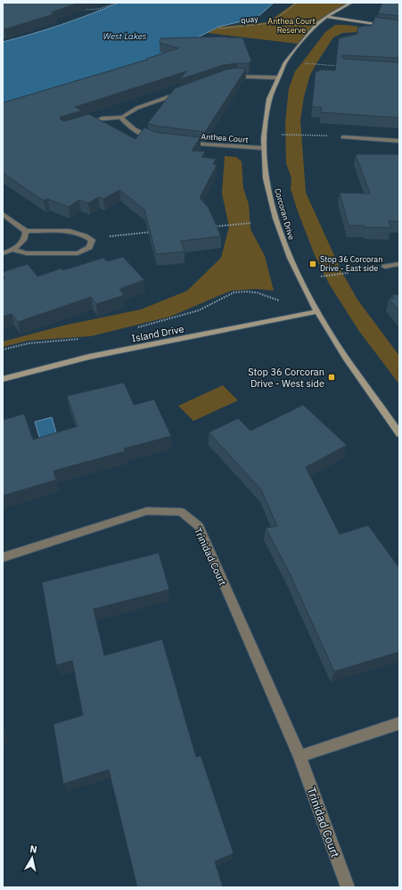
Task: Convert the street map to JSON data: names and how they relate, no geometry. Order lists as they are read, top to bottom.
{
  "streets": {
    "street": [
      "Anthea Court",
      "Corcoran Drive",
      "Island Drive",
      "Trinidad Court"
    ],
    "path": ["quay"]
  },
  "crossings": [
    ["Anthea Court", "Corcoran Drive"],
    ["Corcoran Drive", "Island Drive"]
  ],
  "water": ["West Lakes"],
  "parks": ["Anthea Court Reserve"],
  "places": {
    "transit": ["Stop 36 Corcoran Drive - East side", "Stop 36 Corcoran Drive - West side"]
  },
  "north": "top"
}
